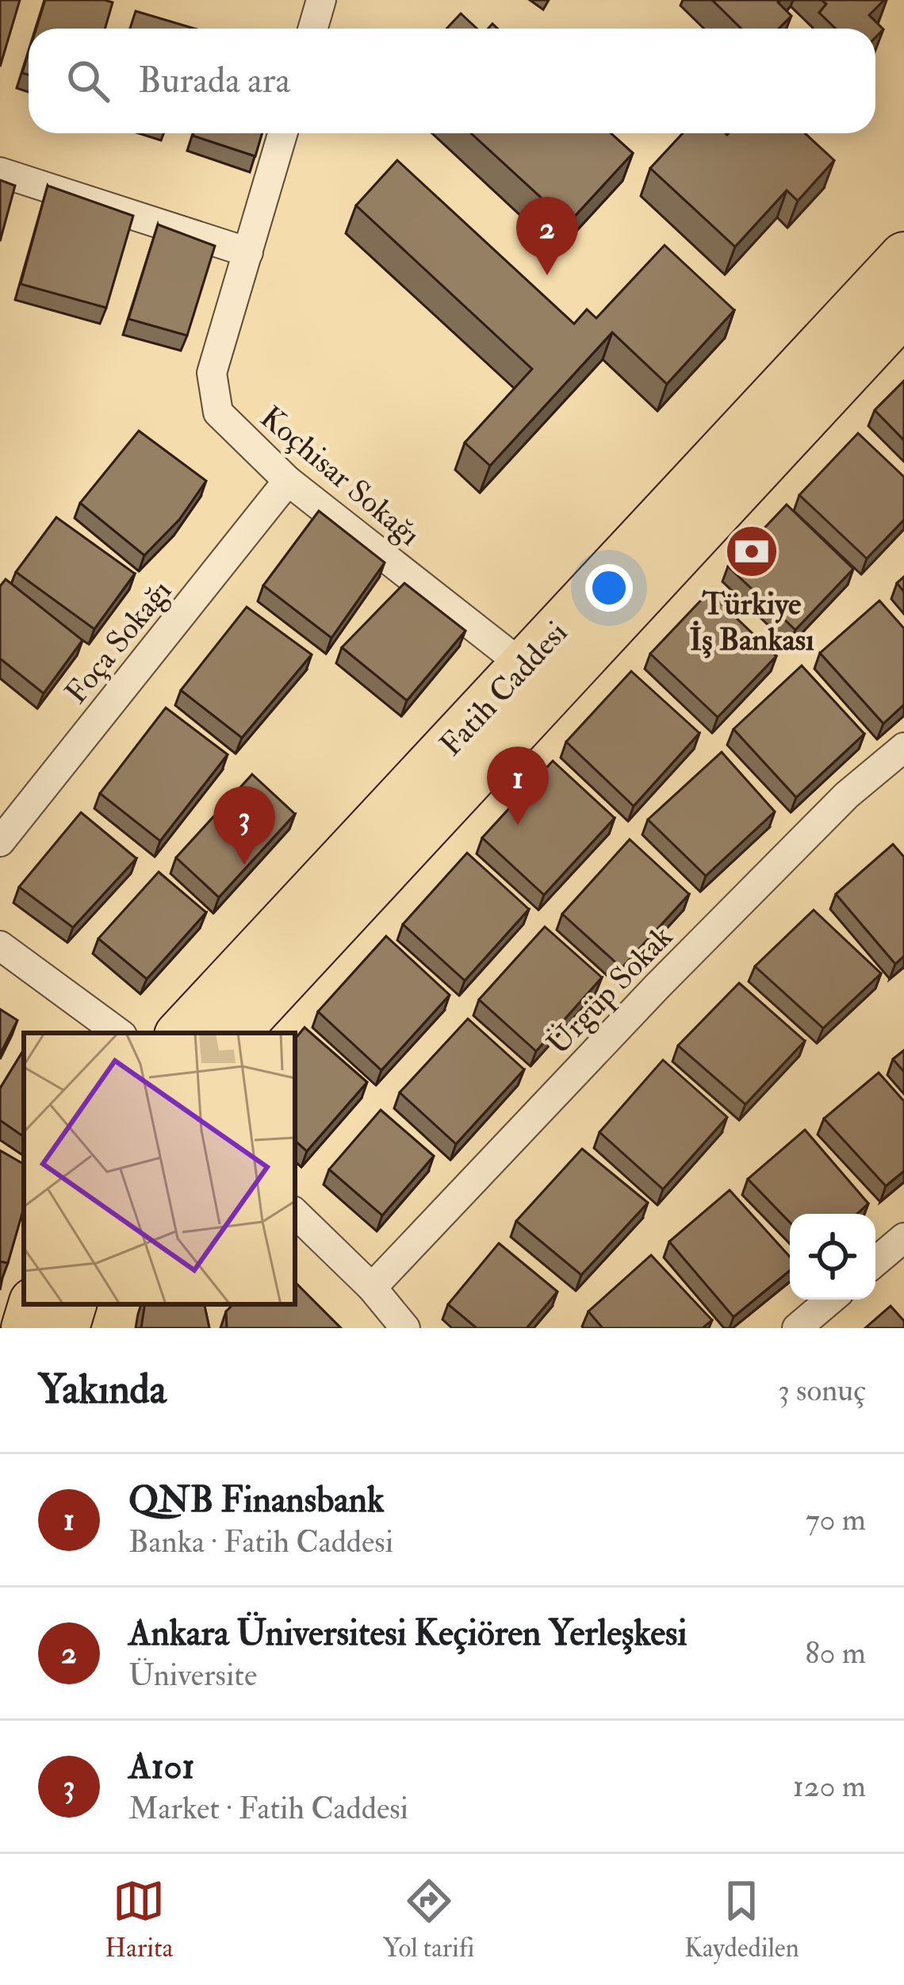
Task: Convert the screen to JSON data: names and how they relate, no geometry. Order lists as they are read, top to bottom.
{
  "streets": {
    "main road": ["Fatih Caddesi"],
    "street": ["Koçhisar Sokağı", "Foça Sokağı", "Ürgüp Sokak"]
  },
  "crossings": [
    ["Koçhisar Sokağı", "Foça Sokağı"],
    ["Koçhisar Sokağı", "Fatih Caddesi"]
  ],
  "places": {
    "bank": ["Türkiye İş Bankası"]
  },
  "page": {
    "search": "Burada ara",
    "pins": ["2", "1", "3"],
    "heading": ["Yakında", "3 sonuç"],
    "list": [
      {
        "mark": "1",
        "name": "QNB Finansbank",
        "note": "Banka · Fatih Caddesi",
        "value": "70 m"
      },
      {
        "mark": "2",
        "name": "Ankara Üniversitesi Keçiören Yerleşkesi",
        "note": "Üniversite",
        "value": "80 m"
      },
      {
        "mark": "3",
        "name": "A101",
        "note": "Market · Fatih Caddesi",
        "value": "120 m"
      }
    ],
    "nav": ["Harita", "Yol tarifi", "Kaydedilen"]
  }
}
